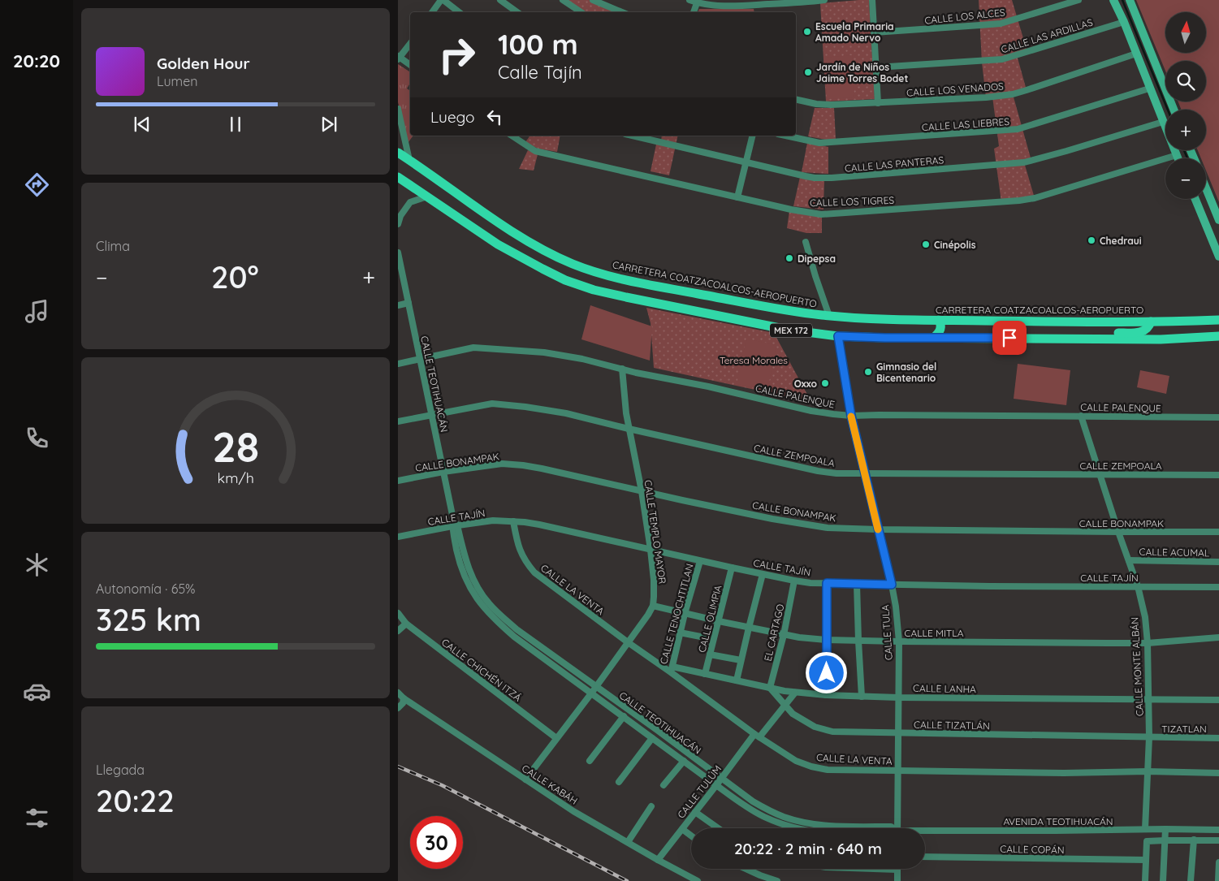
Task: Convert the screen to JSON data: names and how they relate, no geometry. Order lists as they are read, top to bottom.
{
  "streets": {
    "main road": ["CARRETERA COATZACOALCOS-AEROPUERTO", "MEX 172"],
    "street": [
      "CALLE LOS ALCES",
      "CALLE LAS ARDILLAS",
      "CALLE LOS VENADOS",
      "CALLE LAS LIEBRES",
      "CALLE LAS PANTERAS",
      "CALLE LOS TIGRES",
      "CALLE TEOTIHUACÁN",
      "CALLE PALENQUE",
      "CALLE ZEMPOALA",
      "CALLE BONAMPAK",
      "CALLE TAJÍN",
      "CALLE TEMPLO MAYOR",
      "CALLE ACUMAL",
      "CALLE LA VENTA",
      "CALLE TENOCHTITLAN",
      "CALLE OLIMPIA",
      "EL CARTAGO",
      "CALLE TULA",
      "CALLE MITLA",
      "CALLE MONTE ALBÁN",
      "CALLE CHICHÉN ITZÁ",
      "CALLE LANHA",
      "CALLE TIZATLÁN",
      "TIZATLAN",
      "CALLE KABÁH",
      "CALLE TULÚM",
      "AVENIDA TEOTIHUACÁN",
      "CALLE COPÁN"
    ]
  },
  "crossings": [
    ["MEX 172", "CALLE TULA"],
    ["CALLE TEOTIHUACÁN", "CALLE PALENQUE"],
    ["CALLE TEOTIHUACÁN", "CALLE ZEMPOALA"],
    ["CALLE TEOTIHUACÁN", "CALLE BONAMPAK"],
    ["CALLE TEOTIHUACÁN", "CALLE TAJÍN"],
    ["CALLE TEOTIHUACÁN", "CALLE TEMPLO MAYOR"],
    ["CALLE TEOTIHUACÁN", "CALLE TULÚM"],
    ["CALLE PALENQUE", "CALLE TEMPLO MAYOR"],
    ["CALLE PALENQUE", "CALLE TULA"],
    ["CALLE PALENQUE", "CALLE MONTE ALBÁN"],
    ["CALLE ZEMPOALA", "CALLE TEMPLO MAYOR"],
    ["CALLE ZEMPOALA", "CALLE TULA"],
    ["CALLE ZEMPOALA", "CALLE MONTE ALBÁN"],
    ["CALLE BONAMPAK", "CALLE TEMPLO MAYOR"],
    ["CALLE BONAMPAK", "CALLE TULA"],
    ["CALLE BONAMPAK", "CALLE MONTE ALBÁN"],
    ["CALLE TAJÍN", "CALLE TEMPLO MAYOR"],
    ["CALLE TAJÍN", "CALLE LA VENTA"],
    ["CALLE TAJÍN", "CALLE TENOCHTITLAN"],
    ["CALLE TAJÍN", "CALLE OLIMPIA"],
    ["CALLE TAJÍN", "EL CARTAGO"],
    ["CALLE TAJÍN", "CALLE TULA"],
    ["CALLE TAJÍN", "CALLE MONTE ALBÁN"],
    ["CALLE TEMPLO MAYOR", "CALLE LA VENTA"],
    ["CALLE TEMPLO MAYOR", "CALLE MITLA"],
    ["CALLE TEMPLO MAYOR", "CALLE CHICHÉN ITZÁ"],
    ["CALLE TEMPLO MAYOR", "CALLE KABÁH"],
    ["CALLE ACUMAL", "CALLE MONTE ALBÁN"],
    ["CALLE LA VENTA", "CALLE TENOCHTITLAN"],
    ["CALLE LA VENTA", "CALLE TULA"],
    ["CALLE LA VENTA", "CALLE MONTE ALBÁN"],
    ["CALLE LA VENTA", "CALLE LANHA"],
    ["CALLE LA VENTA", "CALLE TULÚM"],
    ["CALLE TENOCHTITLAN", "CALLE MITLA"],
    ["CALLE TENOCHTITLAN", "CALLE LANHA"],
    ["CALLE OLIMPIA", "CALLE MITLA"],
    ["CALLE OLIMPIA", "CALLE LANHA"],
    ["EL CARTAGO", "CALLE MITLA"],
    ["EL CARTAGO", "CALLE LANHA"],
    ["EL CARTAGO", "CALLE TIZATLÁN"],
    ["CALLE TULA", "CALLE MITLA"],
    ["CALLE TULA", "CALLE LANHA"],
    ["CALLE TULA", "CALLE TIZATLÁN"],
    ["CALLE MITLA", "CALLE MONTE ALBÁN"],
    ["CALLE MONTE ALBÁN", "CALLE LANHA"],
    ["CALLE MONTE ALBÁN", "CALLE TIZATLÁN"],
    ["CALLE MONTE ALBÁN", "TIZATLAN"],
    ["CALLE MONTE ALBÁN", "AVENIDA TEOTIHUACÁN"],
    ["CALLE LANHA", "CALLE TIZATLÁN"],
    ["CALLE LANHA", "CALLE TULÚM"],
    ["CALLE TIZATLÁN", "TIZATLAN"],
    ["CALLE TIZATLÁN", "CALLE TULÚM"],
    ["CALLE KABÁH", "CALLE TULÚM"]
  ],
  "parks": ["Teresa Morales"],
  "places": [
    "Escuela Primaria Amado Nervo",
    "Jardín de Niños Jaime Torres Bodet",
    "Chedraui",
    "Cinépolis",
    "Dipepsa",
    "Gimnasio del Bicentenario",
    "Oxxo"
  ],
  "north": "top",
  "page": {
    "tabs": "20:20",
    "map_buttons": ["+", "−"],
    "turn": ["100 m", "Calle Tajín"],
    "song": ["Golden Hour", "Lumen"],
    "then": "Luego",
    "tile": [
      "Clima",
      ["Autonomía · 65%", "325 km"],
      ["Llegada", "20:22"]
    ],
    "heat": ["−", "20°", "+"],
    "limit": "30",
    "trip": "20:22 · 2 min · 640 m",
    "gauge": ["28", "km/h"]
  }
}
